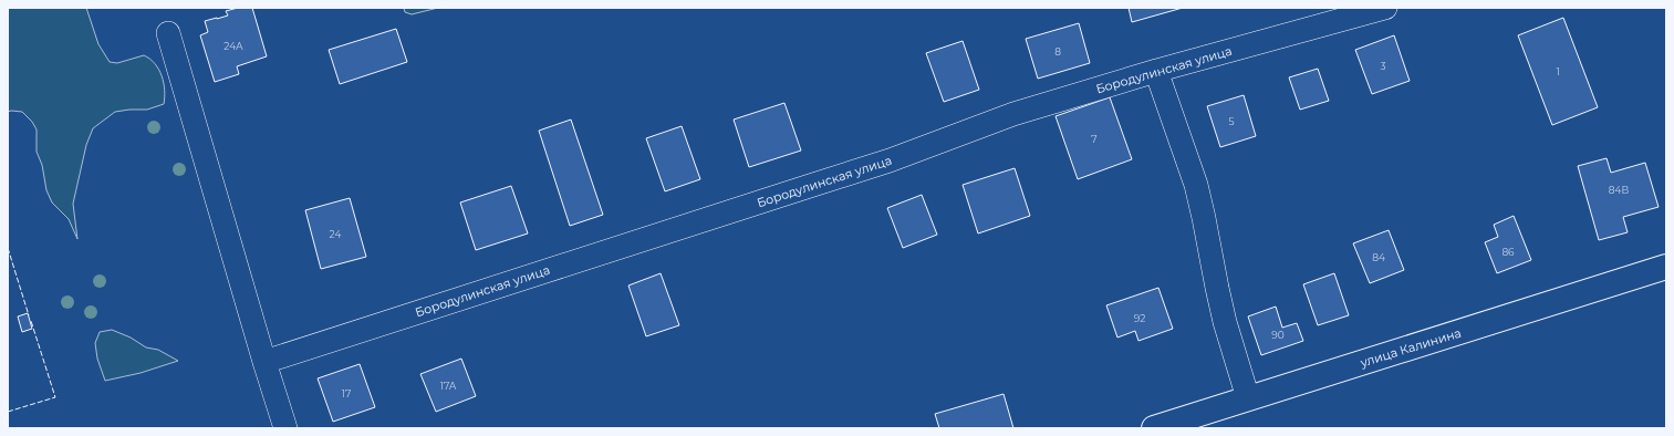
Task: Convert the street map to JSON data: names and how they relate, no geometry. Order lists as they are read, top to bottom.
{
  "streets": {
    "main road": ["улица Калинина"],
    "street": ["Бородулинская улица"]
  },
  "house_numbers": [
    "24А",
    "8",
    "3",
    "1",
    "5",
    "7",
    "84В",
    "24",
    "86",
    "84",
    "92",
    "90",
    "17А",
    "17"
  ]
}
